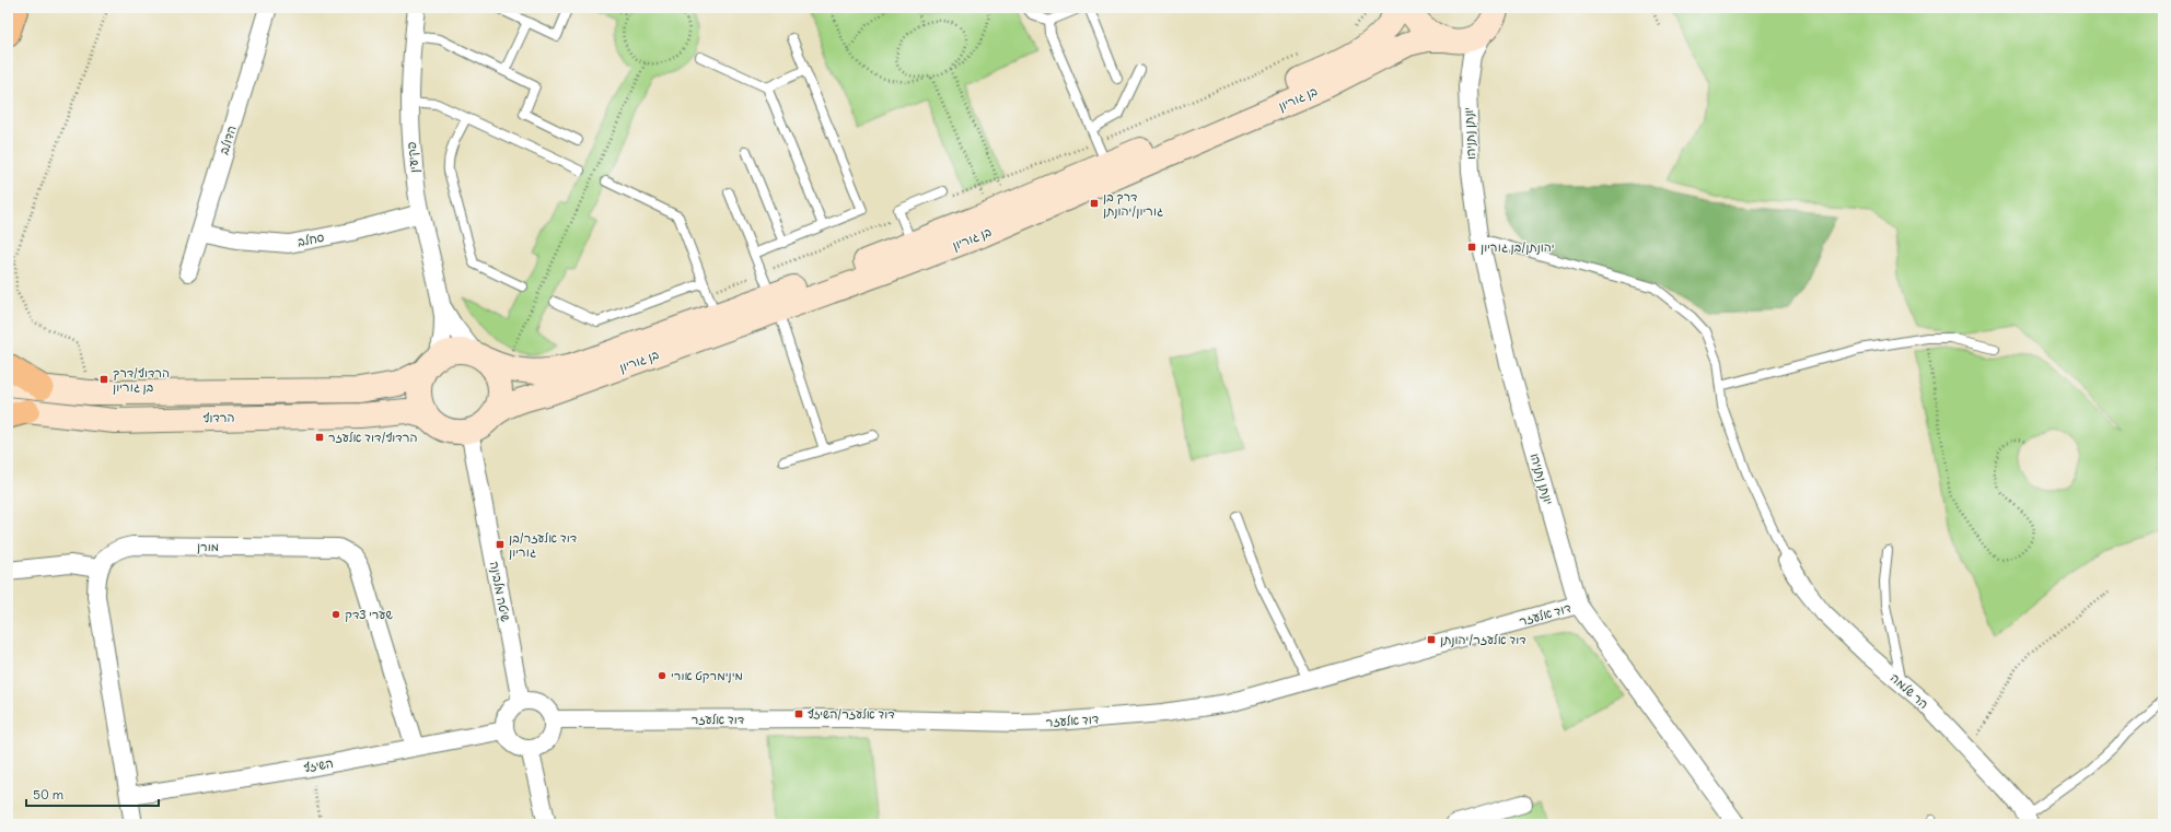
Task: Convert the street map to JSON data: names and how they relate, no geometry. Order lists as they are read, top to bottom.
{
  "streets": {
    "street": [
      "בן גוריון",
      "יונתן נתניהו",
      "הדולב",
      "פקיעין",
      "סחלב",
      "הרדוף",
      "מורן",
      "שיטה מלבינה",
      "דוד אלעזר",
      "הר שלמה",
      "השיזף"
    ]
  },
  "crossings": [
    ["בן גוריון", "יונתן נתניהו"],
    ["בן גוריון", "פקיעין"],
    ["בן גוריון", "הרדוף"],
    ["בן גוריון", "שיטה מלבינה"],
    ["יונתן נתניהו", "דוד אלעזר"],
    ["הדולב", "סחלב"],
    ["פקיעין", "סחלב"],
    ["פקיעין", "הרדוף"],
    ["פקיעין", "שיטה מלבינה"],
    ["הרדוף", "שיטה מלבינה"],
    ["מורן", "השיזף"],
    ["שיטה מלבינה", "דוד אלעזר"],
    ["שיטה מלבינה", "השיזף"],
    ["דוד אלעזר", "השיזף"]
  ],
  "places": {
    "transit": [
      "דרך בן גוריון/יהונתן",
      "יהונתן/בן גוריון",
      "הרדוף/דרך בן גוריון",
      "הרדוף/דוד אלעזר",
      "דוד אלעזר/בן גוריון",
      "דוד אלעזר/יהונתן",
      "דוד אלעזר/השיזף"
    ],
    "other": ["שערי צדק", "מינימרקט אורי"]
  },
  "scale_bar": "50 m"
}
